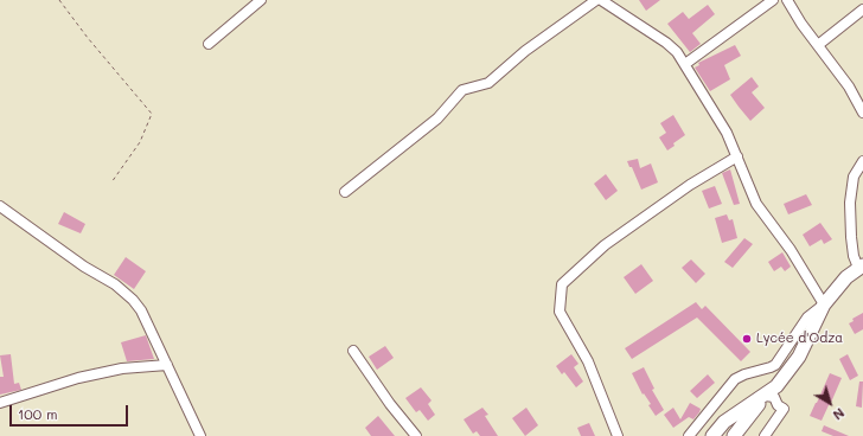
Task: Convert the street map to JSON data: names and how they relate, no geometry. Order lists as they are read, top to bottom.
{
  "places": ["Lycée d'Odza"],
  "scale_bar": "100 m",
  "north": "bottom right"
}
